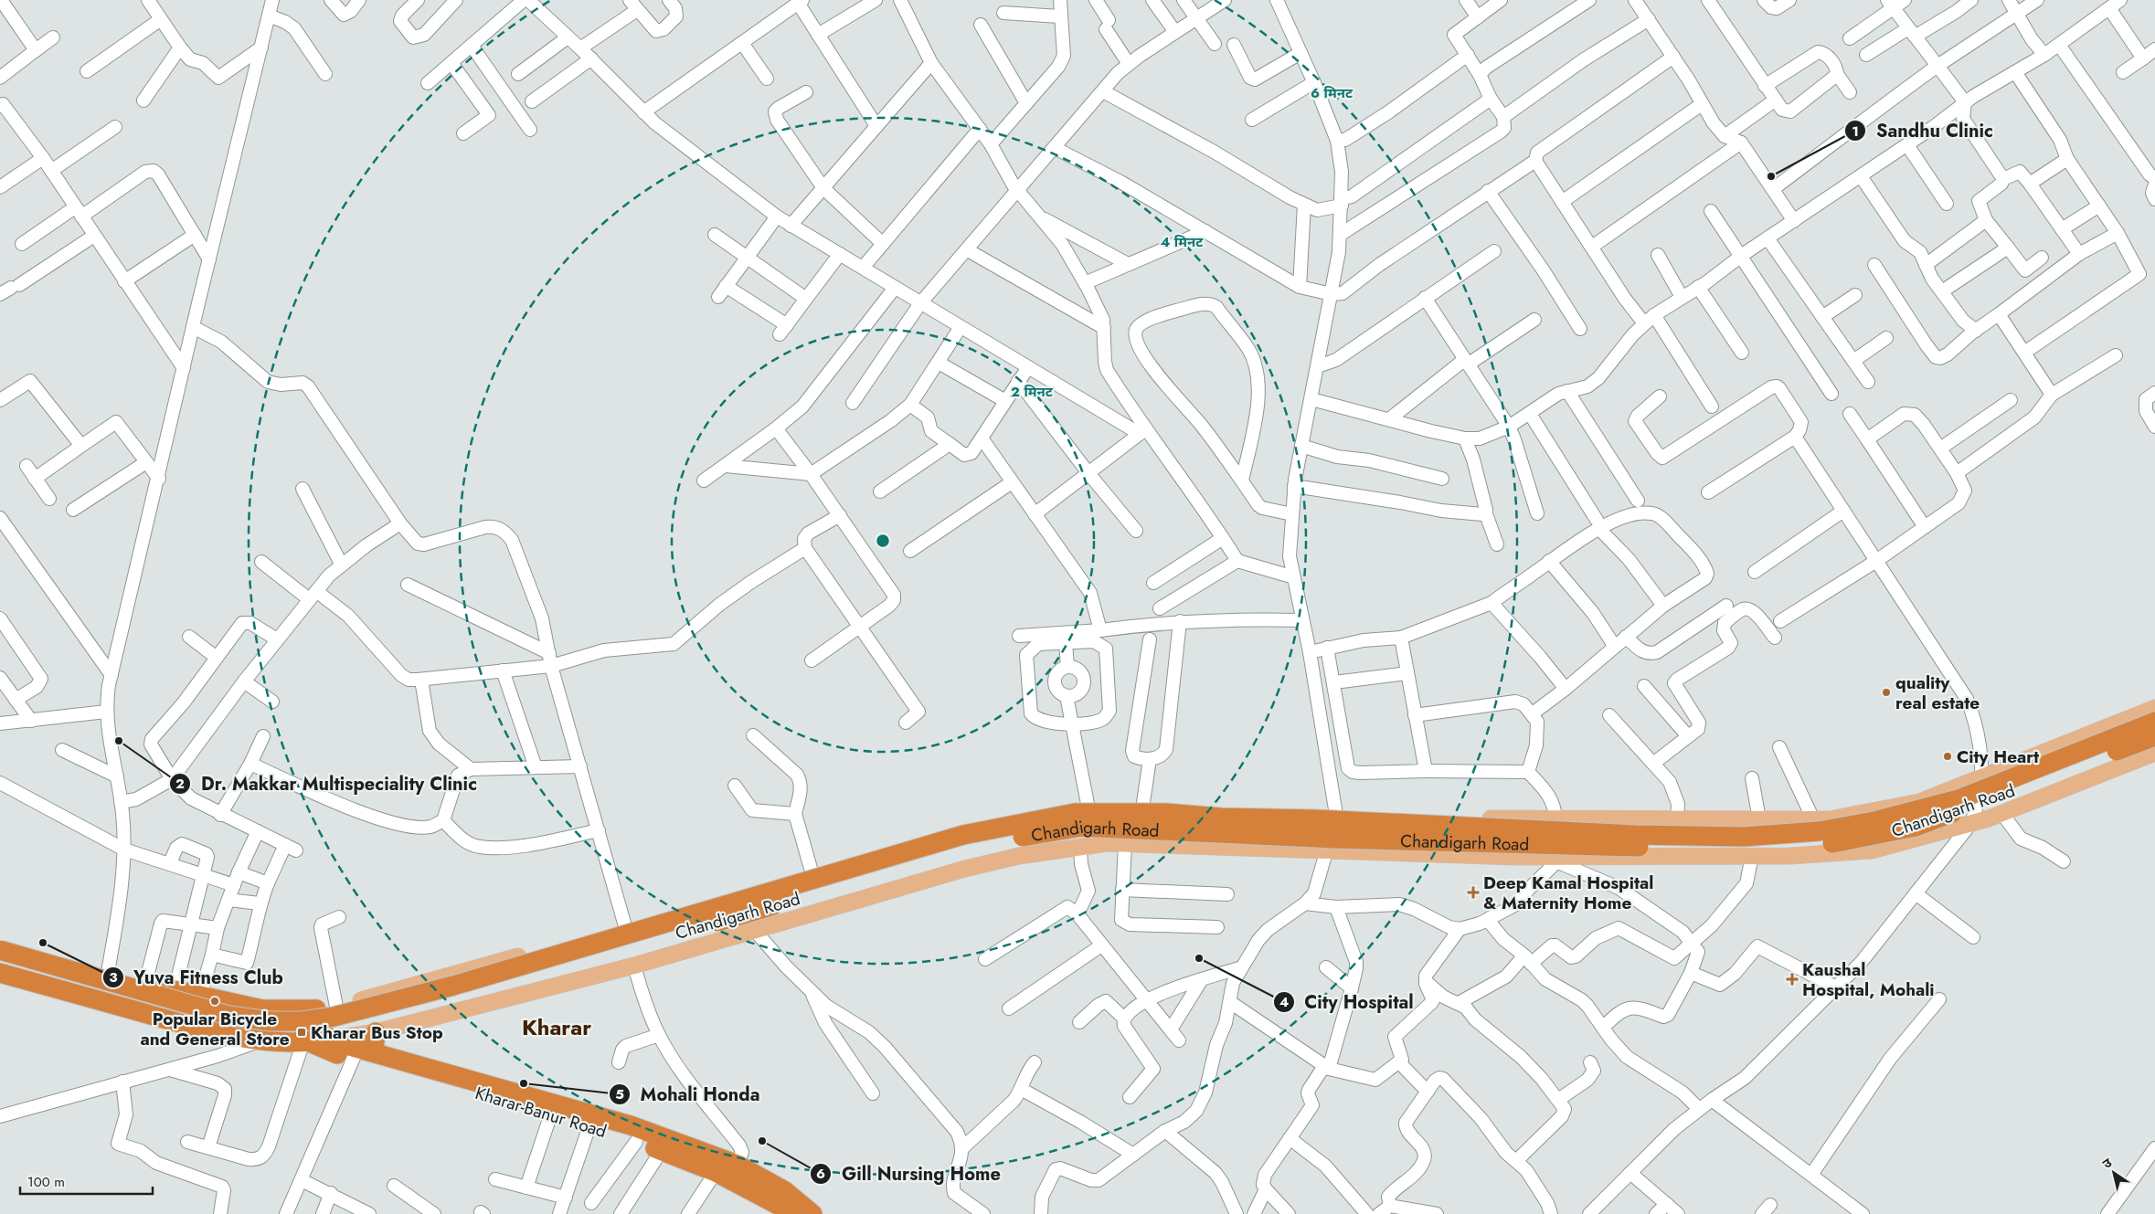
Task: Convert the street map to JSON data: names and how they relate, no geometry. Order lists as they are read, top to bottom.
{
  "streets": {
    "highway": ["Chandigarh Road", "Kharar-Banur Road"]
  },
  "districts": ["Kharar"],
  "places": {
    "other": [
      "Sandhu Clinic",
      "quality real estate",
      "Dr. Makkar Multispeciality Clinic",
      "City Heart",
      "Yuva Fitness Club",
      "City Hospital",
      "Popular Bicycle and General Store",
      "Mohali Honda",
      "Gill Nursing Home"
    ],
    "health": ["Deep Kamal Hospital & Maternity Home", "Kaushal Hospital, Mohali"],
    "transit": ["Kharar Bus Stop"]
  },
  "scale_bar": "100 m",
  "north": "top left",
  "rings": ["6 मिनट", "4 मिनट", "2 मिनट"]
}
